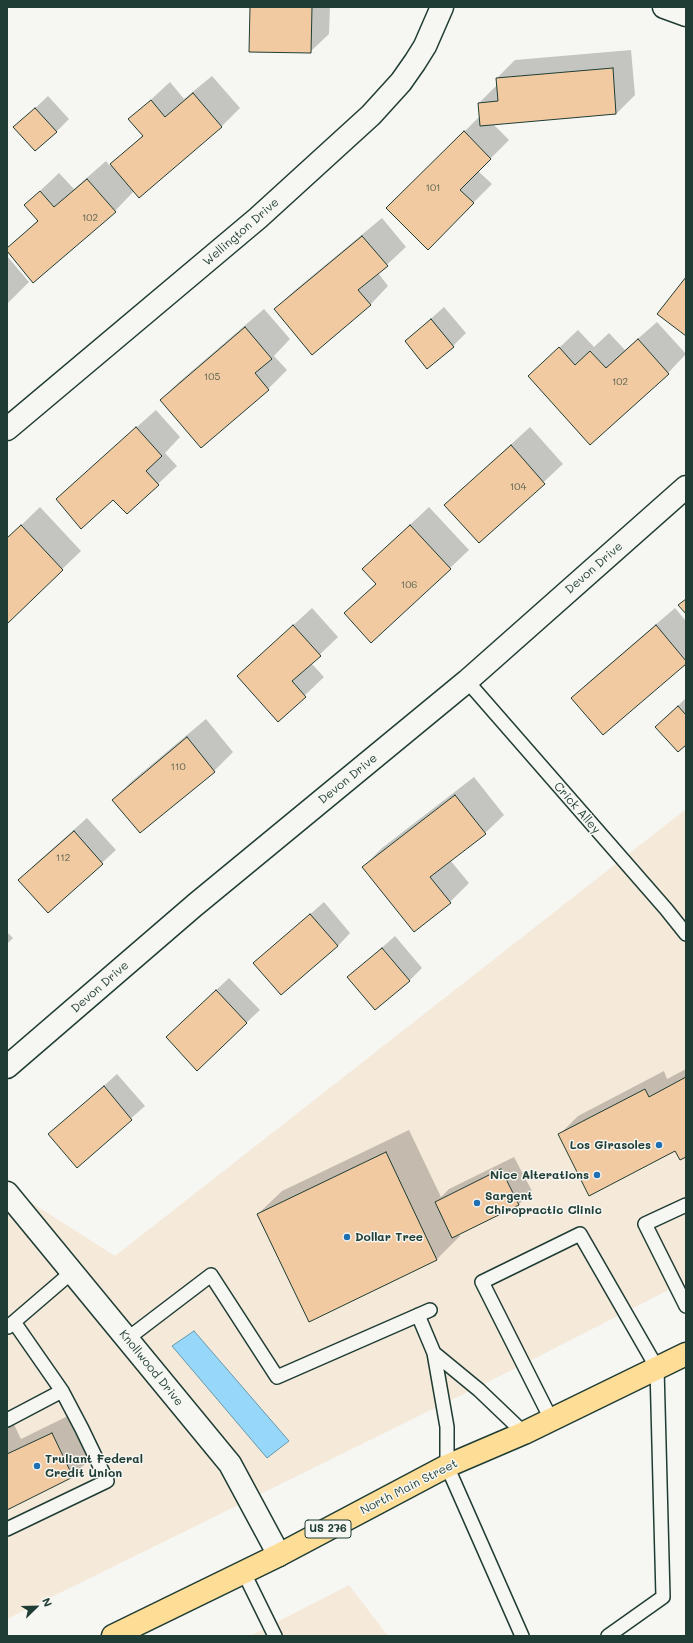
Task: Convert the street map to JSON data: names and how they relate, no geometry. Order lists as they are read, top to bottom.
{
  "streets": {
    "main road": ["North Main Street", "US 276"],
    "street": ["Wellington Drive", "Devon Drive", "Knollwood Drive"],
    "lane": ["Crick Alley"]
  },
  "crossings": [
    ["Devon Drive", "Crick Alley"],
    ["Knollwood Drive", "North Main Street"]
  ],
  "places": [
    "Los Girasoles",
    "Nice Alterations",
    "Sargent Chiropractic Clinic",
    "Dollar Tree",
    "Truliant Federal Credit Union"
  ],
  "house_numbers": [
    "101",
    "102",
    "105",
    "102",
    "104",
    "106",
    "110",
    "112"
  ],
  "north": "top right"
}
